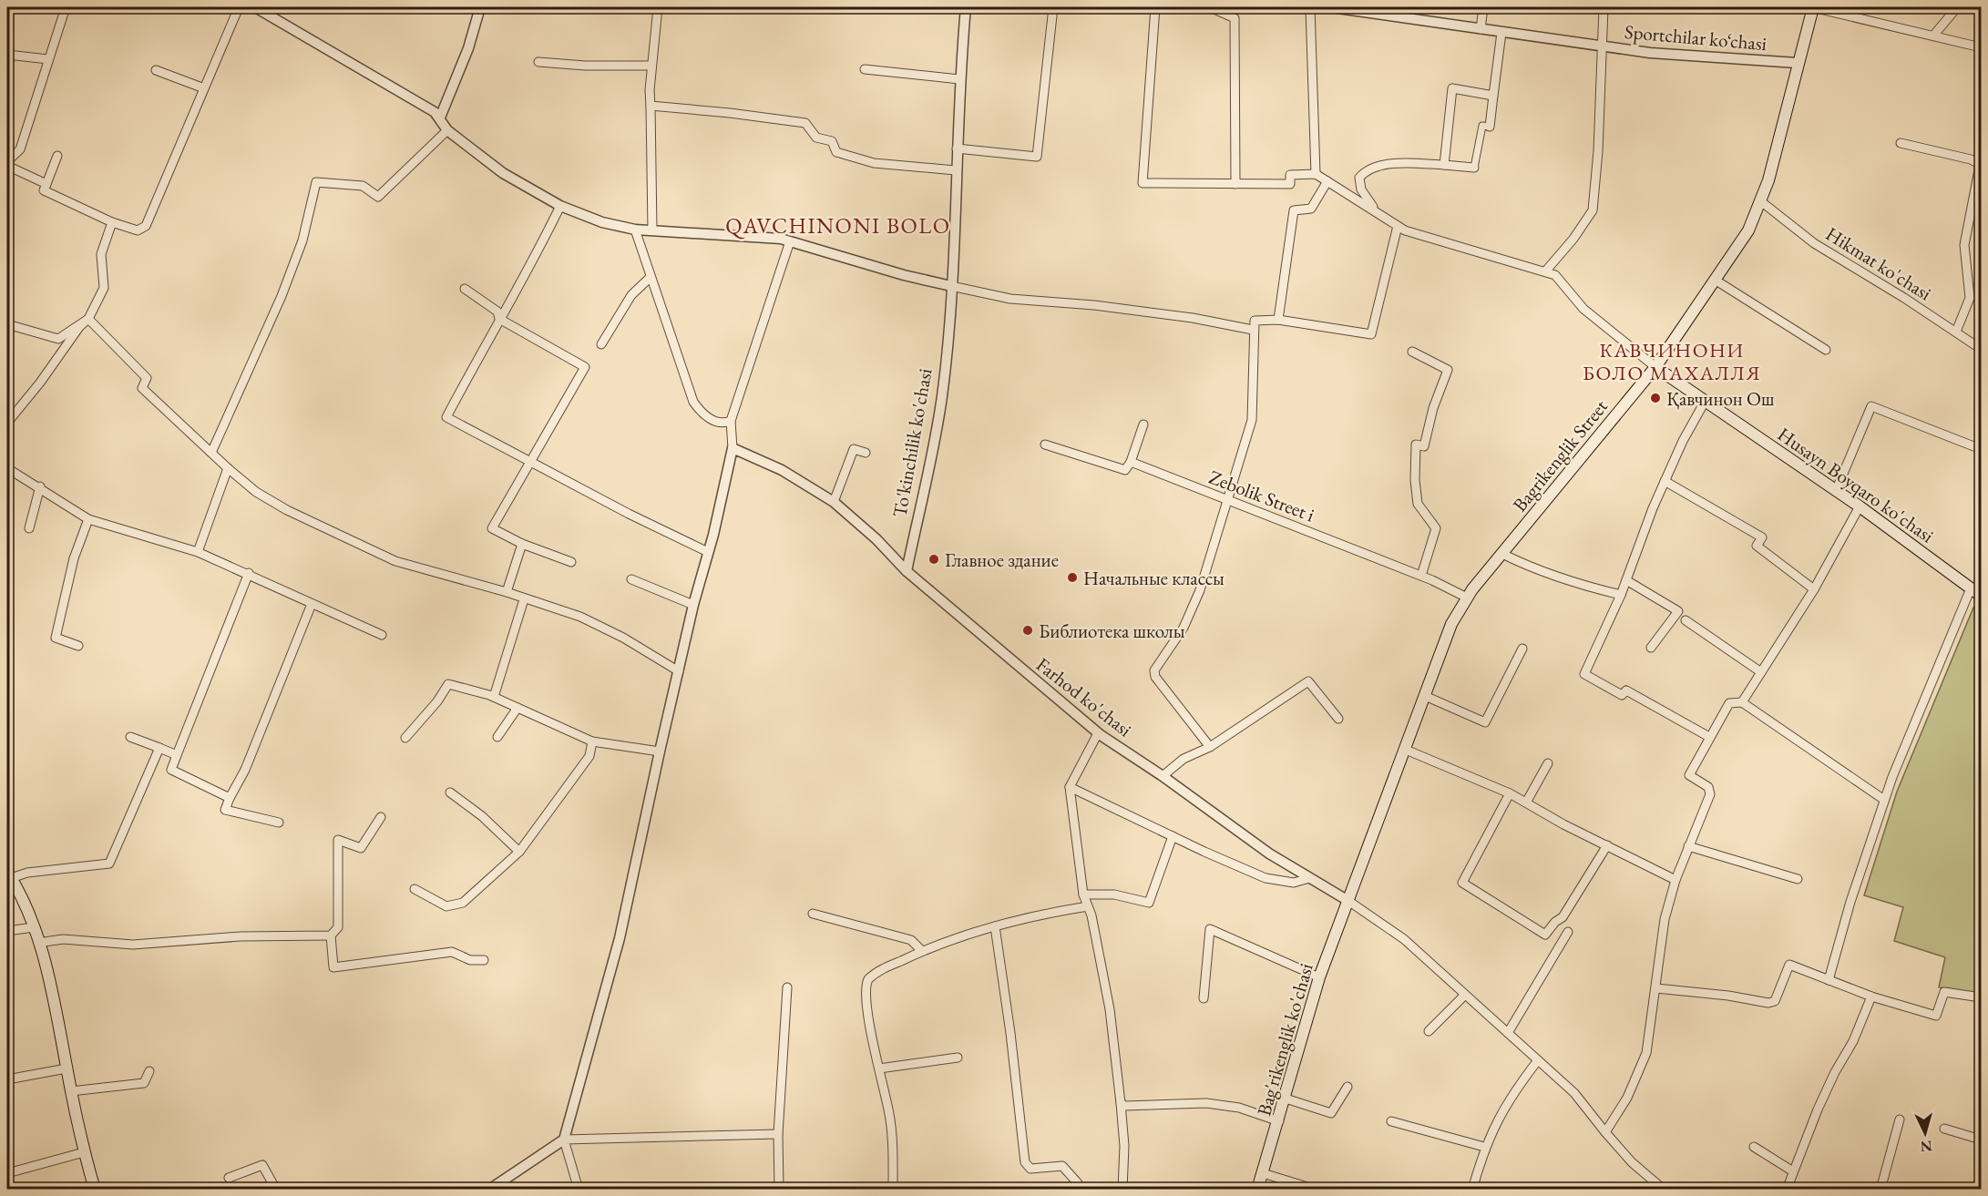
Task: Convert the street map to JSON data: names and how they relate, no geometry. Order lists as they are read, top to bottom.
{
  "streets": {
    "main road": ["Bagrikenglik Street", "Husayn Boyqaro ko'chasi", "Bag'rikenglik ko'chasi"],
    "street": [
      "Sportchilar ko‘chasi",
      "Hikmat ko'chasi",
      "To'kinchilik ko'chasi",
      "Zebolik Street i",
      "Farhod ko'chasi"
    ]
  },
  "crossings": [
    ["Sportchilar ko‘chasi", "Bagrikenglik Street"],
    ["Hikmat ko'chasi", "Bagrikenglik Street"],
    ["To'kinchilik ko'chasi", "Farhod ko'chasi"],
    ["Bagrikenglik Street", "Husayn Boyqaro ko'chasi"],
    ["Bagrikenglik Street", "Zebolik Street i"],
    ["Bagrikenglik Street", "Farhod ko'chasi"],
    ["Bagrikenglik Street", "Bag'rikenglik ko'chasi"],
    ["Farhod ko'chasi", "Bag'rikenglik ko'chasi"]
  ],
  "districts": ["QAVCHINONI BOLO", "КАВЧИНОНИ БОЛО МАХАЛЛЯ"],
  "places": [
    "Қавчинон Ош",
    "Главное здание",
    "Начальные классы",
    "Библиотека школы"
  ],
  "north": "bottom"
}
